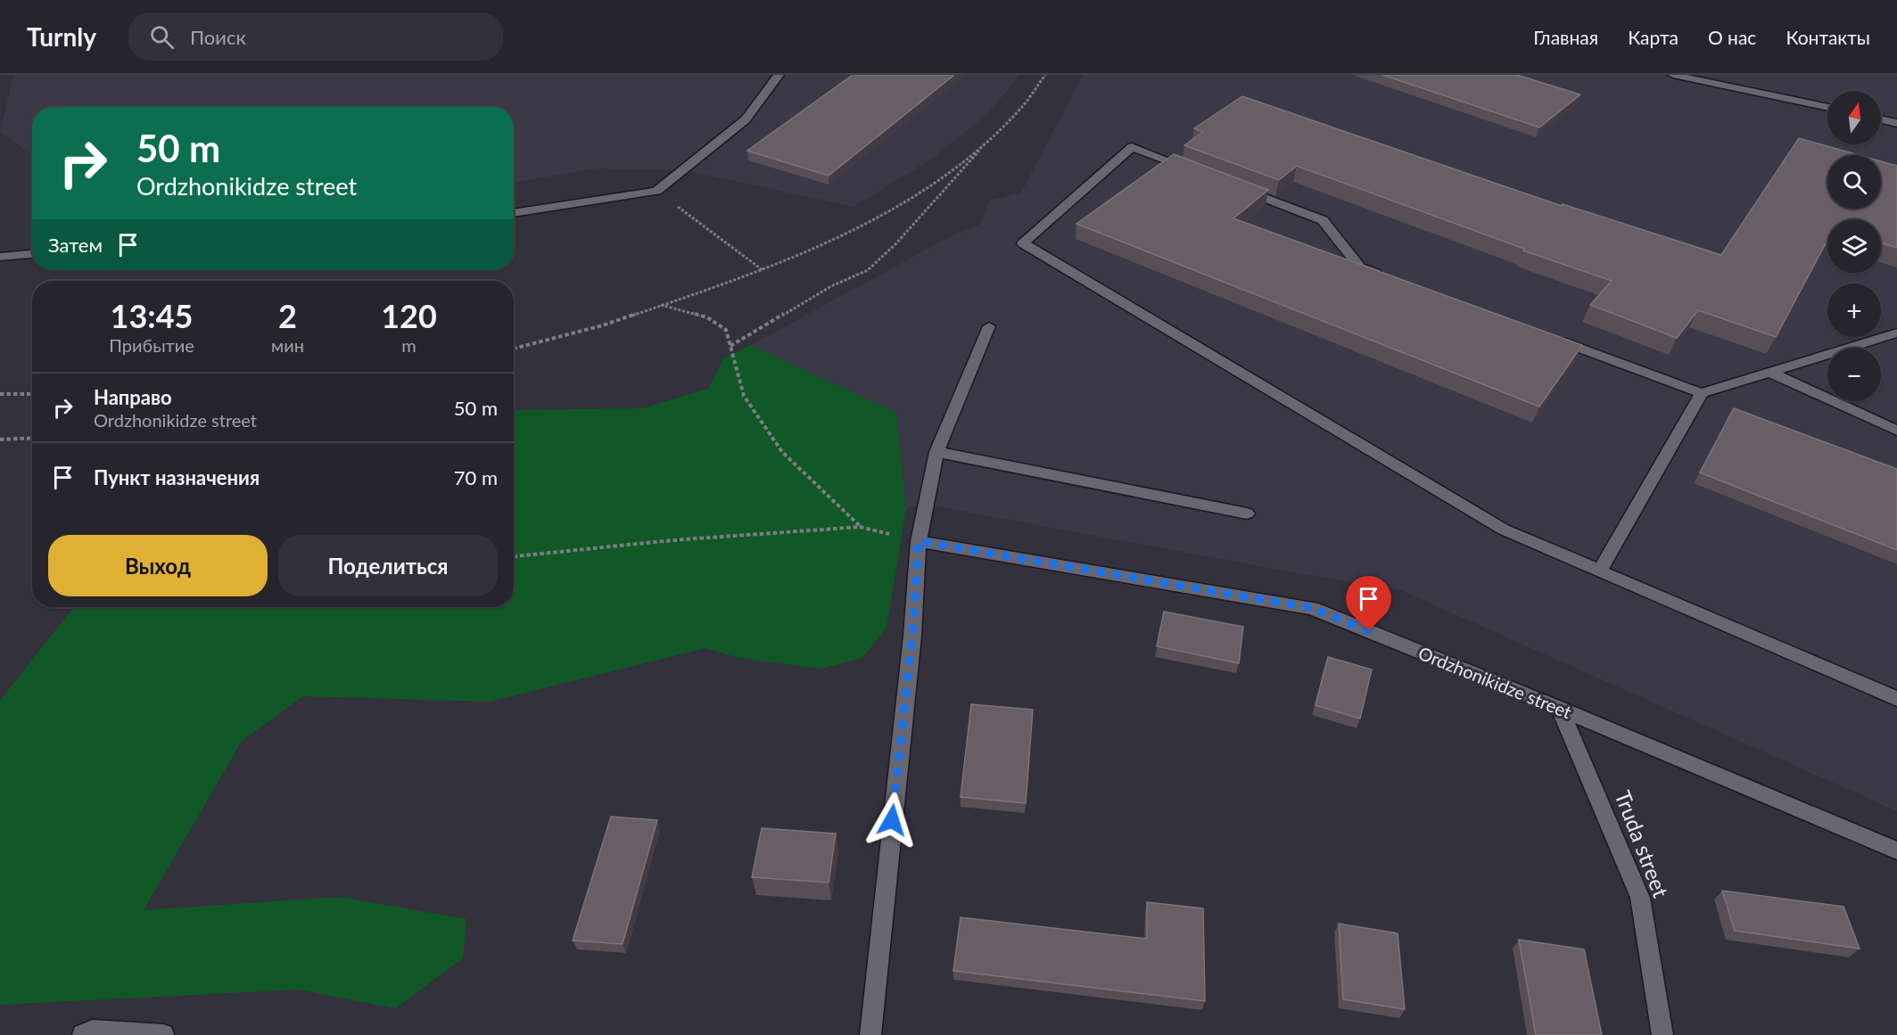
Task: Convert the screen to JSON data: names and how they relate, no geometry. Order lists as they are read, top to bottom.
{
  "streets": {
    "street": ["Ordzhonikidze street", "Truda street"]
  },
  "crossings": [
    ["Ordzhonikidze street", "Truda street"]
  ],
  "north": "top",
  "page": {
    "header": "Turnly",
    "search": "Поиск",
    "nav": [
      "Главная",
      "Карта",
      "О нас",
      "Контакты"
    ],
    "map_buttons": ["+", "−"],
    "turn": ["50 m", "Ordzhonikidze street"],
    "then": "Затем",
    "eta": [
      "13:45",
      "Прибытие",
      "2",
      "мин",
      "120",
      "m"
    ],
    "list": [
      {
        "name": "Направо",
        "note": "Ordzhonikidze street",
        "value": "50 m"
      },
      {
        "name": "Пункт назначения",
        "value": "70 m"
      }
    ],
    "buttons": ["Выход", "Поделиться"]
  }
}
